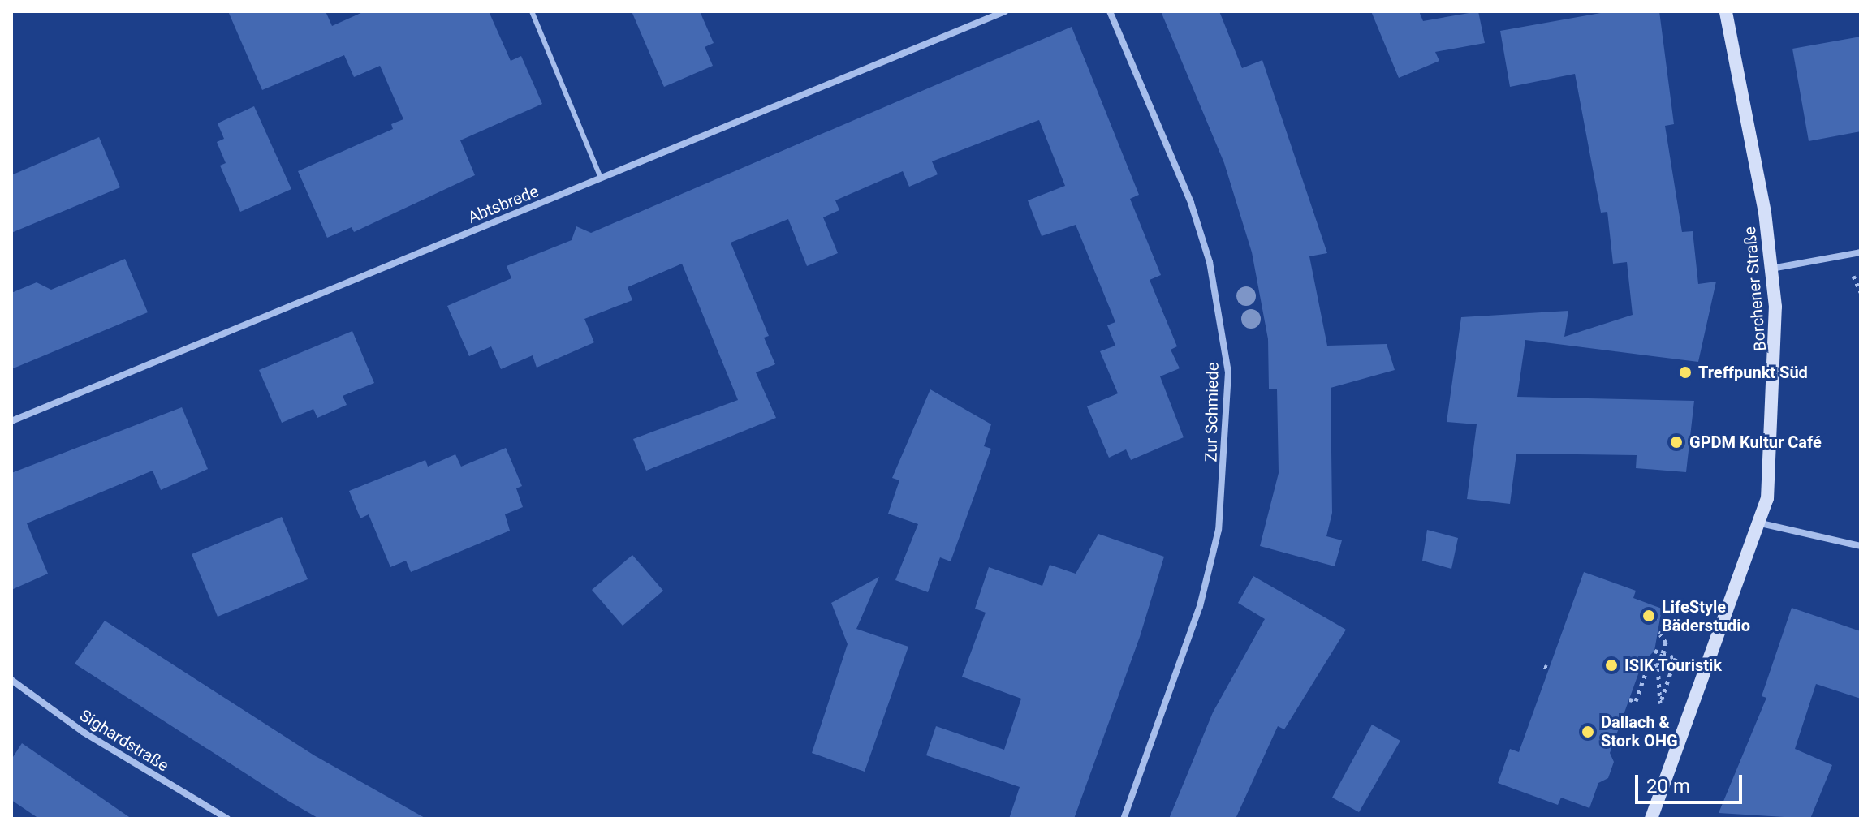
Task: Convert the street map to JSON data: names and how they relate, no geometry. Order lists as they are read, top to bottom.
{
  "streets": {
    "main road": ["Borchener Straße"],
    "street": ["Abtsbrede", "Zur Schmiede", "Sighardstraße"]
  },
  "places": [
    "Treffpunkt Süd",
    "GPDM Kultur Café",
    "LifeStyle Bäderstudio",
    "ISIK Touristik",
    "Dallach & Stork OHG"
  ],
  "scale_bar": "20 m"
}
